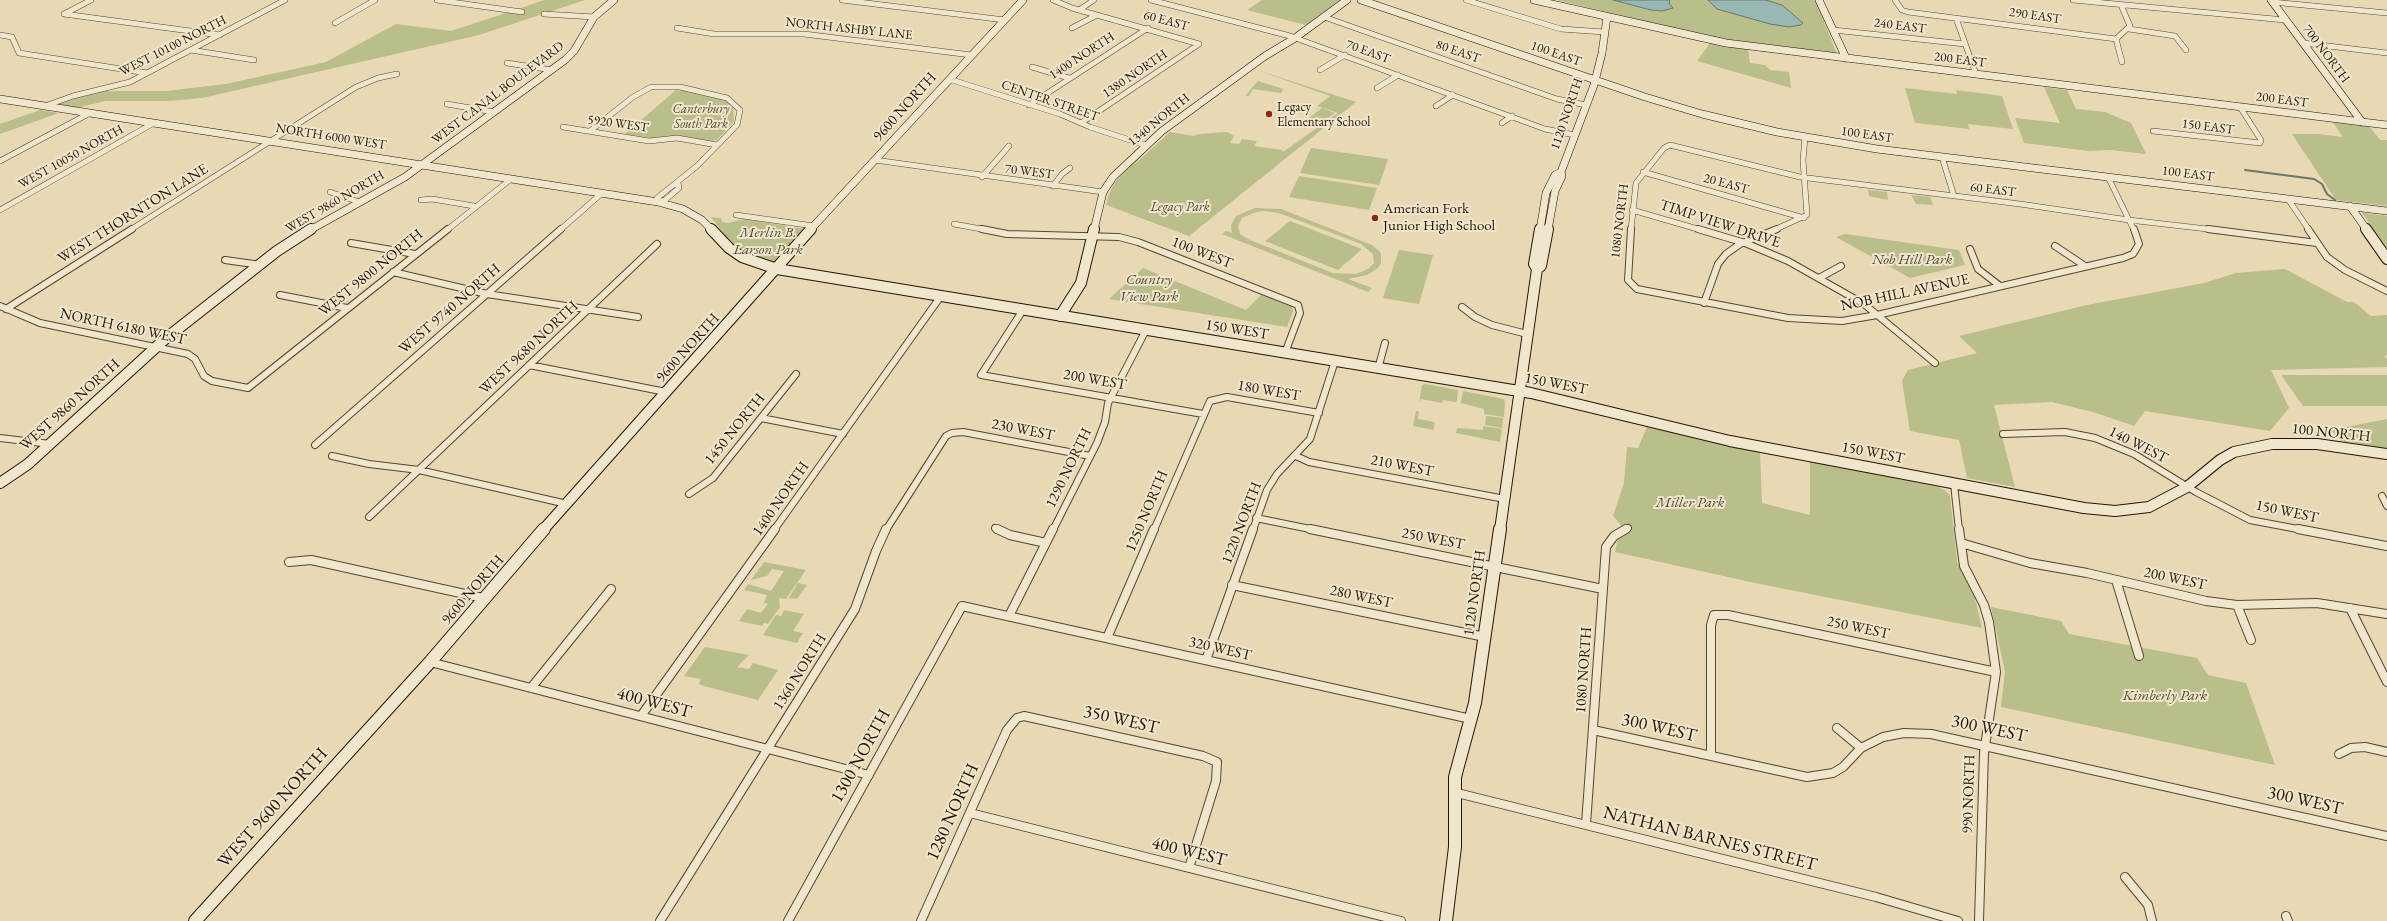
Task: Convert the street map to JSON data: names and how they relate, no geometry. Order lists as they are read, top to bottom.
{
  "streets": {
    "street": [
      "290 EAST",
      "60 EAST",
      "240 EAST",
      "NORTH ASHBY LANE",
      "WEST 10100 NORTH",
      "70 EAST",
      "80 EAST",
      "100 EAST",
      "700 NORTH",
      "1400 NORTH",
      "200 EAST",
      "1380 NORTH",
      "WEST CANAL BOULEVARD",
      "CENTER STREET",
      "9600 NORTH",
      "1120 NORTH",
      "1340 NORTH",
      "5920 WEST",
      "150 EAST",
      "NORTH 6000 WEST",
      "WEST 10050 NORTH",
      "70 WEST",
      "20 EAST",
      "WEST 9860 NORTH",
      "WEST THORNTON LANE",
      "1080 NORTH",
      "TIMP VIEW DRIVE",
      "100 WEST",
      "WEST 9800 NORTH",
      "NOB HILL AVENUE",
      "WEST 9740 NORTH",
      "NORTH 6180 WEST",
      "150 WEST",
      "WEST 9680 NORTH",
      "200 WEST",
      "180 WEST",
      "1450 NORTH",
      "230 WEST",
      "100 NORTH",
      "140 WEST",
      "210 WEST",
      "1290 NORTH",
      "1250 NORTH",
      "1220 NORTH",
      "250 WEST",
      "280 WEST",
      "320 WEST",
      "1360 NORTH",
      "400 WEST",
      "350 WEST",
      "300 WEST",
      "1300 NORTH",
      "990 NORTH",
      "WEST 9600 NORTH",
      "1280 NORTH",
      "NATHAN BARNES STREET"
    ]
  },
  "crossings": [
    ["60 EAST", "1400 NORTH"],
    ["60 EAST", "1380 NORTH"],
    ["60 EAST", "1080 NORTH"],
    ["60 EAST", "NOB HILL AVENUE"],
    ["NORTH ASHBY LANE", "9600 NORTH"],
    ["WEST 10100 NORTH", "NORTH 6000 WEST"],
    ["70 EAST", "1120 NORTH"],
    ["70 EAST", "1340 NORTH"],
    ["80 EAST", "1120 NORTH"],
    ["80 EAST", "1340 NORTH"],
    ["100 EAST", "1120 NORTH"],
    ["700 NORTH", "200 EAST"],
    ["1400 NORTH", "CENTER STREET"],
    ["1400 NORTH", "150 WEST"],
    ["1400 NORTH", "400 WEST"],
    ["200 EAST", "1120 NORTH"],
    ["200 EAST", "150 EAST"],
    ["1380 NORTH", "CENTER STREET"],
    ["WEST CANAL BOULEVARD", "NORTH 6000 WEST"],
    ["WEST CANAL BOULEVARD", "WEST 9860 NORTH"],
    ["CENTER STREET", "9600 NORTH"],
    ["CENTER STREET", "1340 NORTH"],
    ["9600 NORTH", "NORTH 6000 WEST"],
    ["9600 NORTH", "70 WEST"],
    ["9600 NORTH", "150 WEST"],
    ["9600 NORTH", "400 WEST"],
    ["9600 NORTH", "WEST 9600 NORTH"],
    ["1120 NORTH", "150 WEST"],
    ["1120 NORTH", "210 WEST"],
    ["1120 NORTH", "250 WEST"],
    ["1120 NORTH", "280 WEST"],
    ["1120 NORTH", "320 WEST"],
    ["1120 NORTH", "NATHAN BARNES STREET"],
    ["1340 NORTH", "70 WEST"],
    ["1340 NORTH", "100 WEST"],
    ["1340 NORTH", "150 WEST"],
    ["NORTH 6000 WEST", "WEST 10050 NORTH"],
    ["NORTH 6000 WEST", "WEST 9860 NORTH"],
    ["NORTH 6000 WEST", "WEST THORNTON LANE"],
    ["NORTH 6000 WEST", "WEST 9800 NORTH"],
    ["NORTH 6000 WEST", "WEST 9740 NORTH"],
    ["NORTH 6000 WEST", "150 WEST"],
    ["20 EAST", "1080 NORTH"],
    ["WEST 9860 NORTH", "NORTH 6180 WEST"],
    ["WEST THORNTON LANE", "NORTH 6180 WEST"],
    ["1080 NORTH", "TIMP VIEW DRIVE"],
    ["1080 NORTH", "NOB HILL AVENUE"],
    ["1080 NORTH", "250 WEST"],
    ["1080 NORTH", "300 WEST"],
    ["1080 NORTH", "NATHAN BARNES STREET"],
    ["TIMP VIEW DRIVE", "NOB HILL AVENUE"],
    ["100 WEST", "150 WEST"],
    ["WEST 9800 NORTH", "NORTH 6180 WEST"],
    ["150 WEST", "200 WEST"],
    ["150 WEST", "100 NORTH"],
    ["150 WEST", "140 WEST"],
    ["150 WEST", "1290 NORTH"],
    ["150 WEST", "1220 NORTH"],
    ["150 WEST", "990 NORTH"],
    ["200 WEST", "1290 NORTH"],
    ["200 WEST", "1250 NORTH"],
    ["200 WEST", "990 NORTH"],
    ["180 WEST", "1250 NORTH"],
    ["180 WEST", "1220 NORTH"],
    ["230 WEST", "1290 NORTH"],
    ["230 WEST", "1360 NORTH"],
    ["100 NORTH", "140 WEST"],
    ["210 WEST", "1220 NORTH"],
    ["1290 NORTH", "320 WEST"],
    ["1250 NORTH", "320 WEST"],
    ["1220 NORTH", "250 WEST"],
    ["1220 NORTH", "280 WEST"],
    ["1220 NORTH", "320 WEST"],
    ["250 WEST", "300 WEST"],
    ["250 WEST", "990 NORTH"],
    ["320 WEST", "1300 NORTH"],
    ["1360 NORTH", "400 WEST"],
    ["400 WEST", "350 WEST"],
    ["400 WEST", "1300 NORTH"],
    ["400 WEST", "1280 NORTH"],
    ["350 WEST", "1280 NORTH"],
    ["300 WEST", "990 NORTH"]
  ],
  "parks": [
    "Canterbury South Park",
    "Legacy Park",
    "Merlin B. Larson Park",
    "Nob Hill Park",
    "Country View Park",
    "Miller Park",
    "Kimberly Park"
  ],
  "places": ["Legacy Elementary School", "American Fork Junior High School"]
}
